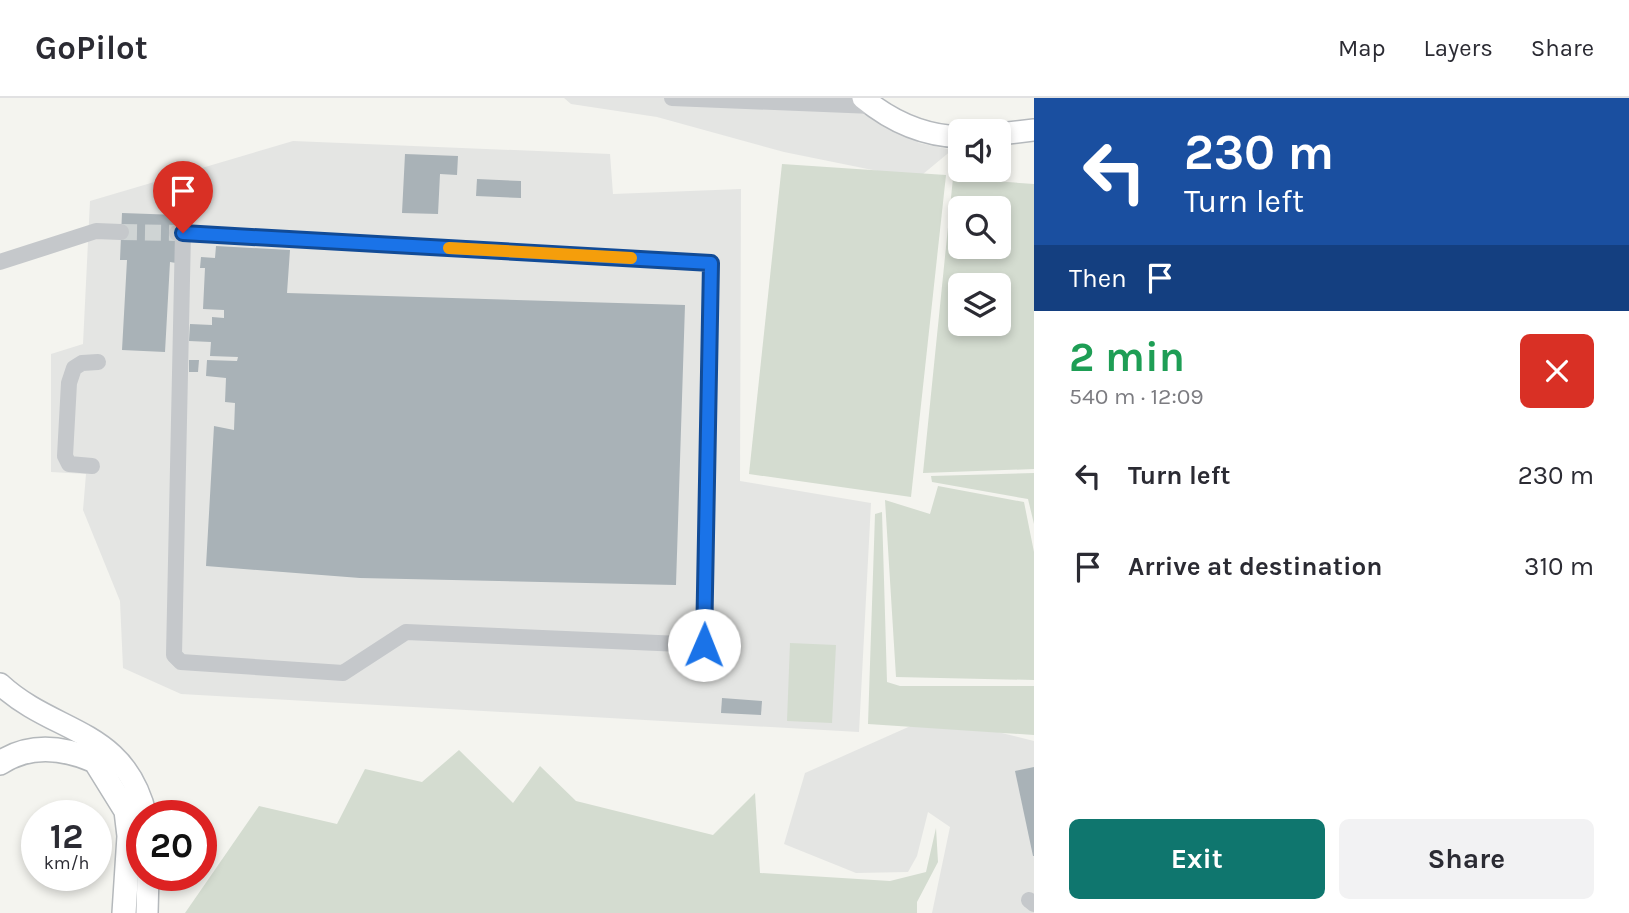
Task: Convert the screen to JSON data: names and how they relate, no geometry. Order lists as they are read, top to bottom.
{
  "page": {
    "header": "GoPilot",
    "nav": ["Map", "Layers", "Share"],
    "turn": ["230 m", "Turn left"],
    "then": "Then",
    "heading": ["2 min", "540 m · 12:09"],
    "list": [
      {
        "name": "Turn left",
        "value": "230 m"
      },
      {
        "name": "Arrive at destination",
        "value": "310 m"
      }
    ],
    "speed": "12 km/h",
    "limit": "20",
    "buttons": ["Exit", "Share"]
  }
}
